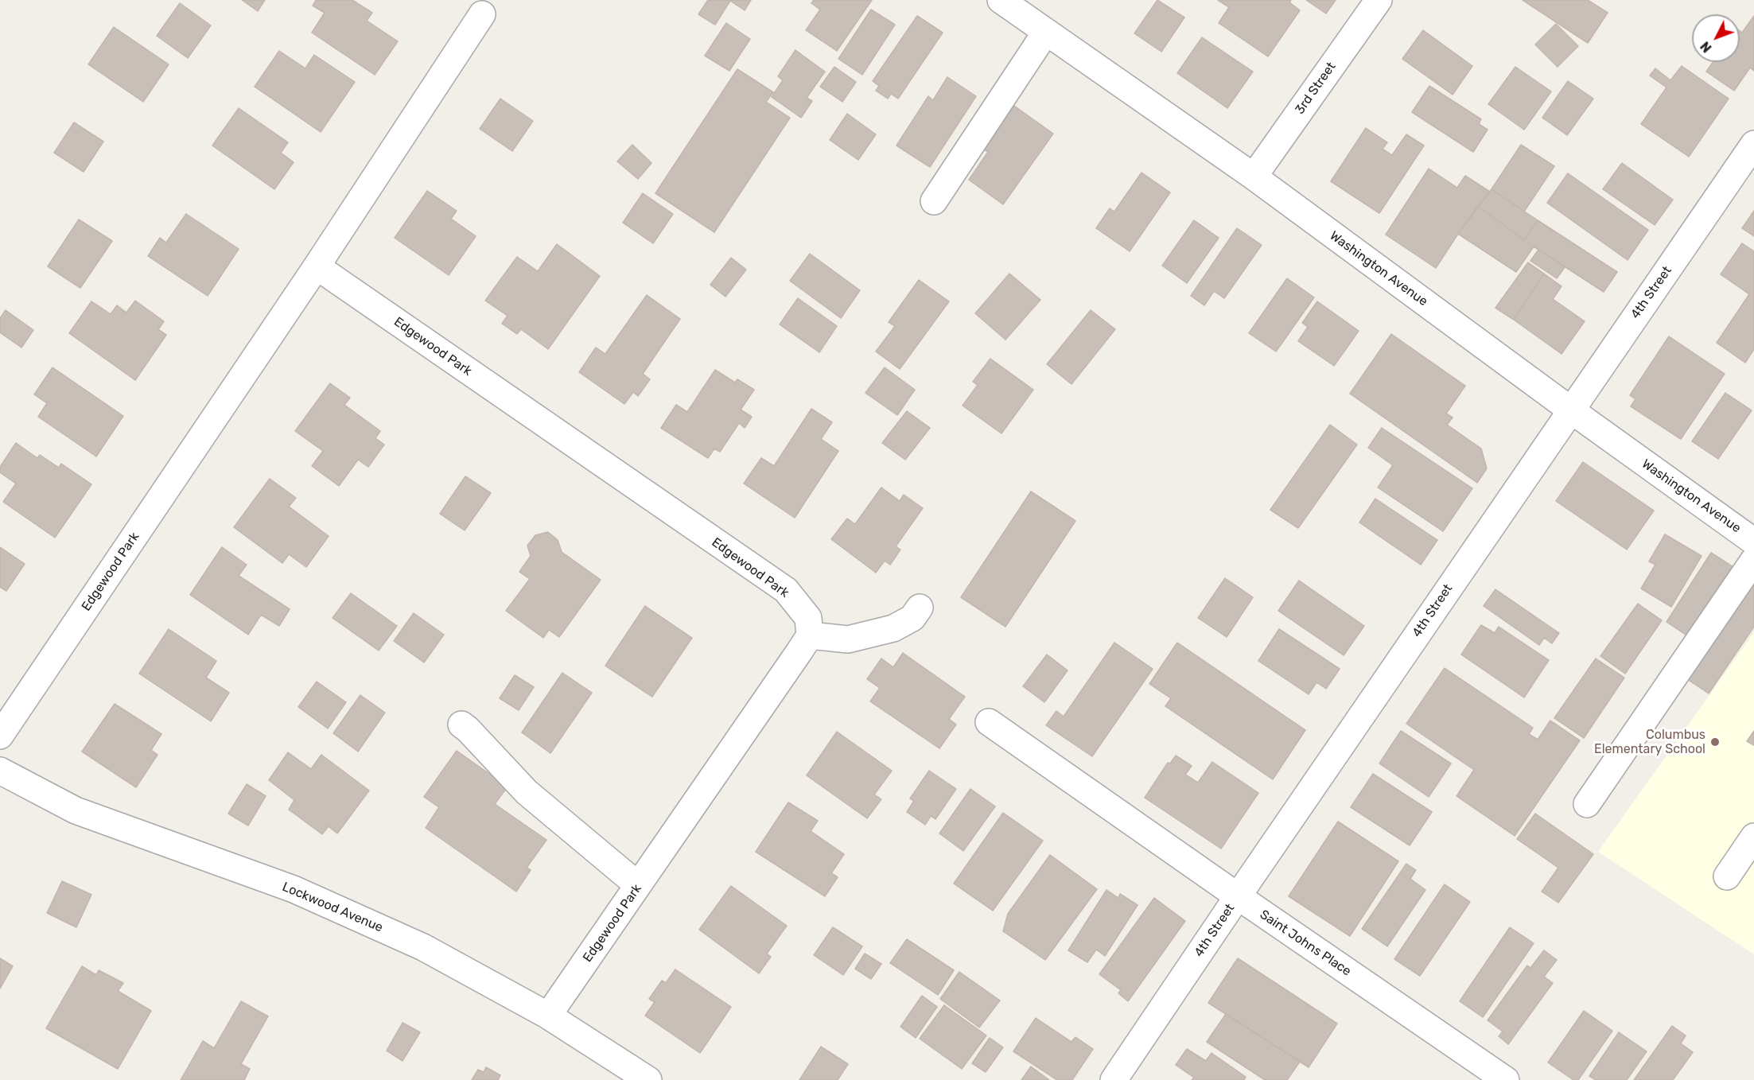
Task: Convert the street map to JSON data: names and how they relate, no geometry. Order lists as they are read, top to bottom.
{
  "streets": {
    "street": [
      "3rd Street",
      "Washington Avenue",
      "4th Street",
      "Edgewood Park",
      "Lockwood Avenue",
      "Saint Johns Place"
    ]
  },
  "crossings": [
    ["3rd Street", "Washington Avenue"],
    ["Washington Avenue", "4th Street"],
    ["4th Street", "Saint Johns Place"],
    ["Edgewood Park", "Lockwood Avenue"]
  ],
  "places": ["Columbus Elementary School"],
  "north": "bottom left"
}
